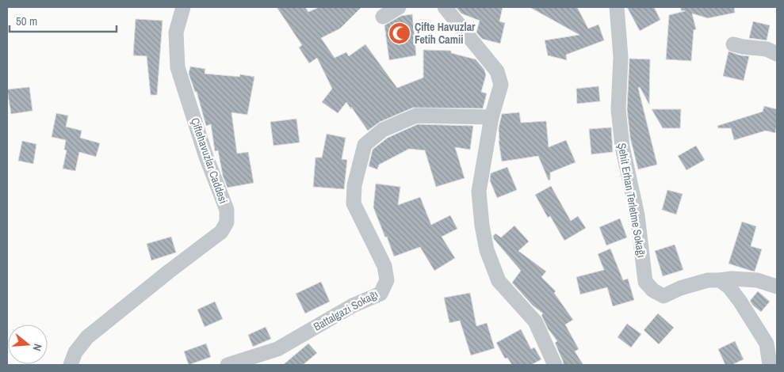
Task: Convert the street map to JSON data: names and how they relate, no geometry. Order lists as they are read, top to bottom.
{
  "streets": {
    "street": ["Çiftehavuzlar Caddesi", "Şehit Erhan Terletme Sokağı", "Battalgazi Sokağı"]
  },
  "places": {
    "mosque": ["Çifte Havuzlar Fetih Camii"]
  },
  "scale_bar": "50 m",
  "north": "right"
}
